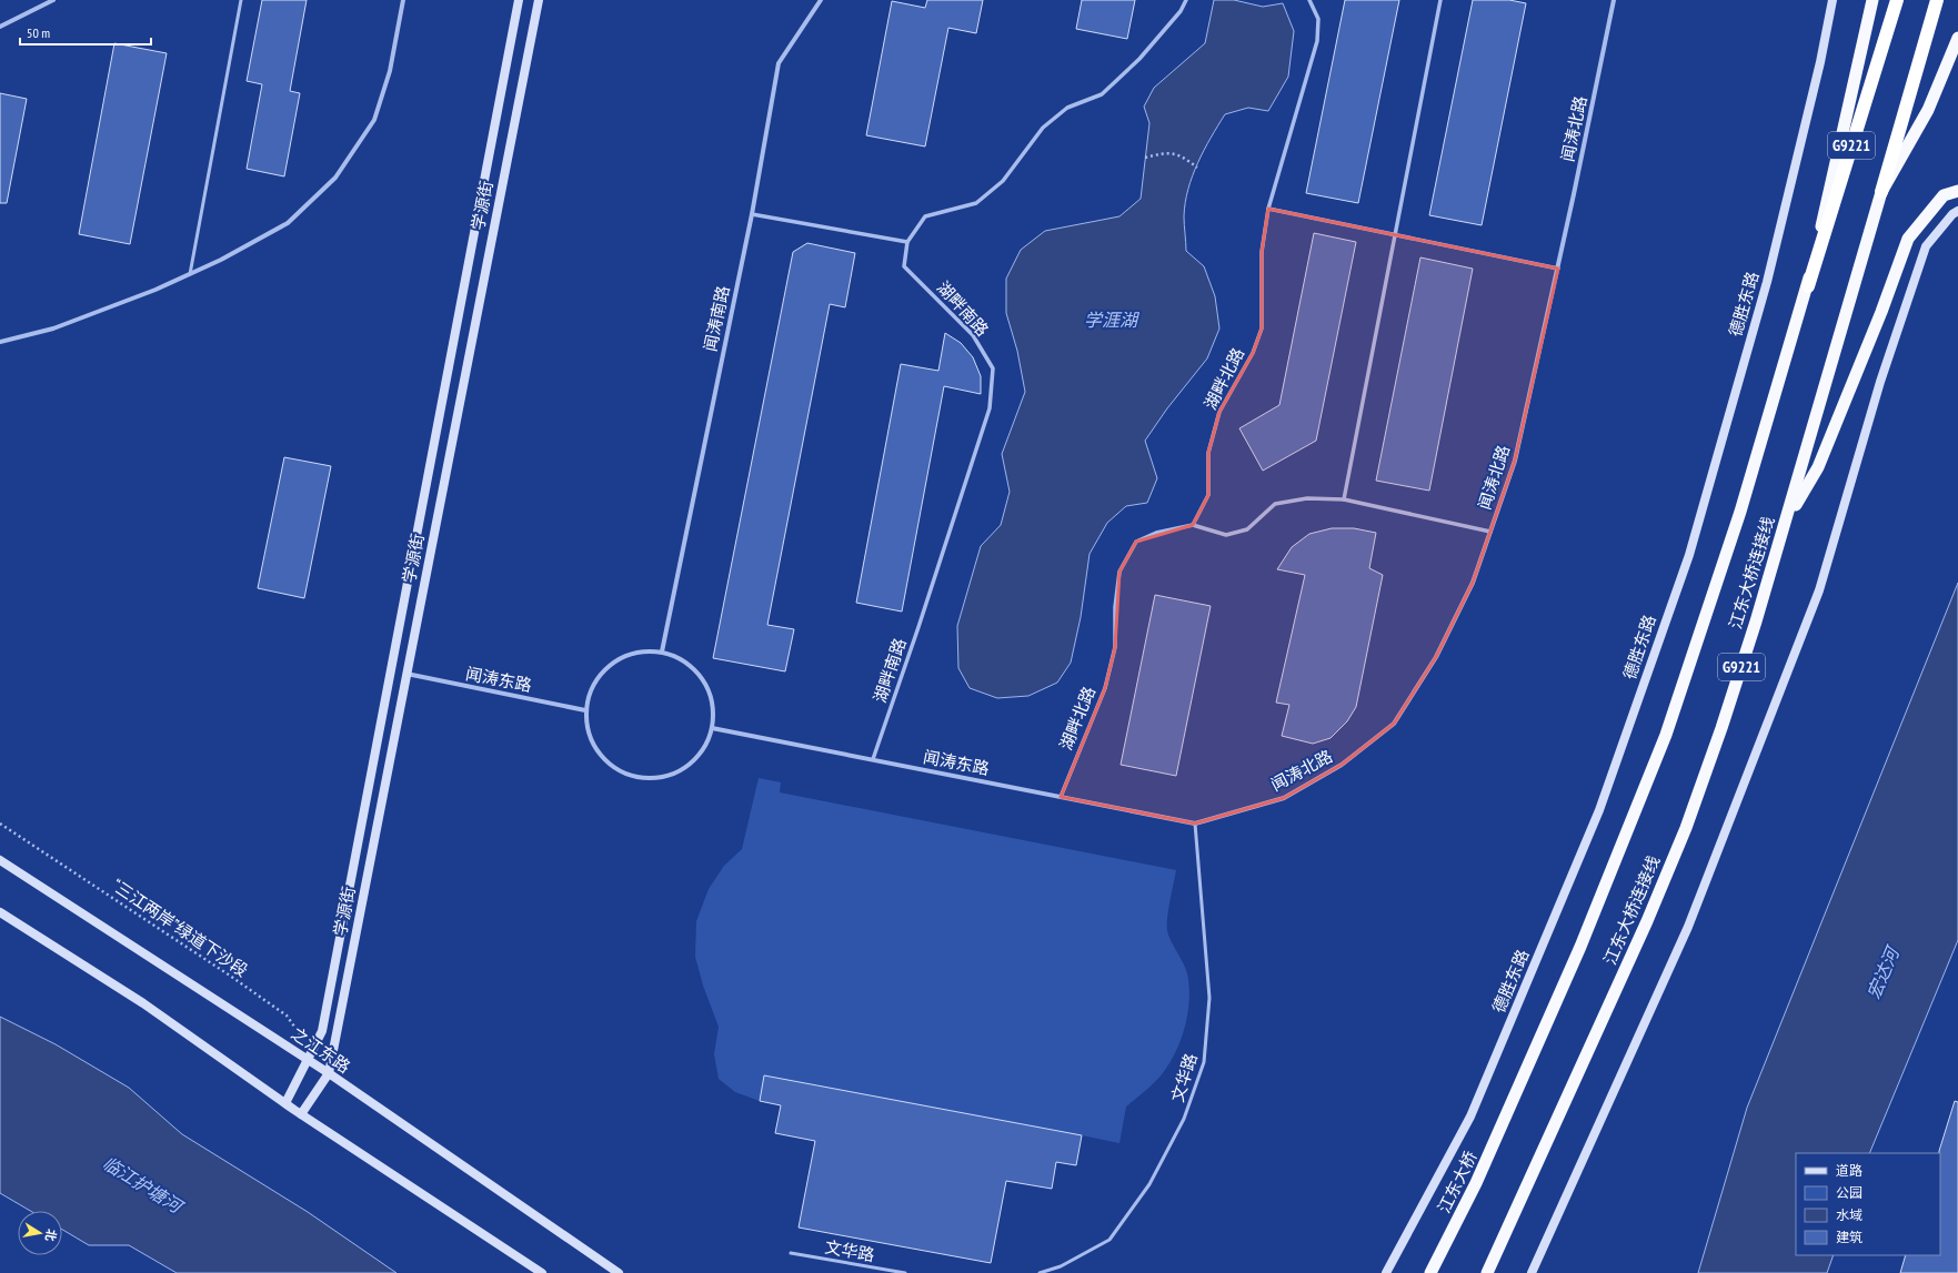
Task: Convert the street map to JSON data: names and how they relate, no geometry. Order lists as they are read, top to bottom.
{
  "streets": {
    "highway": ["G9221", "江东大桥连接线", "江东大桥"],
    "main road": ["学源街", "德胜东路", "之江东路"],
    "street": [
      "闻涛北路",
      "湖畔南路",
      "闻涛南路",
      "湖畔北路",
      "闻涛东路"
    ],
    "lane": ["文华路"],
    "path": ["“三江两岸”绿道下沙段"]
  },
  "crossings": [
    ["闻涛北路", "闻涛东路"],
    ["闻涛北路", "文华路"],
    ["学源街", "闻涛东路"],
    ["学源街", "之江东路"],
    ["湖畔南路", "闻涛东路"],
    ["闻涛南路", "闻涛东路"],
    ["湖畔北路", "闻涛东路"],
    ["江东大桥连接线", "江东大桥"],
    ["闻涛东路", "文华路"],
    ["“三江两岸”绿道下沙段", "之江东路"]
  ],
  "water": ["学涯湖", "宏达河", "临江护塘河"],
  "legend": [
    "道路",
    "公园",
    "水域",
    "建筑"
  ],
  "scale_bar": "50 m",
  "north": "right"
}
